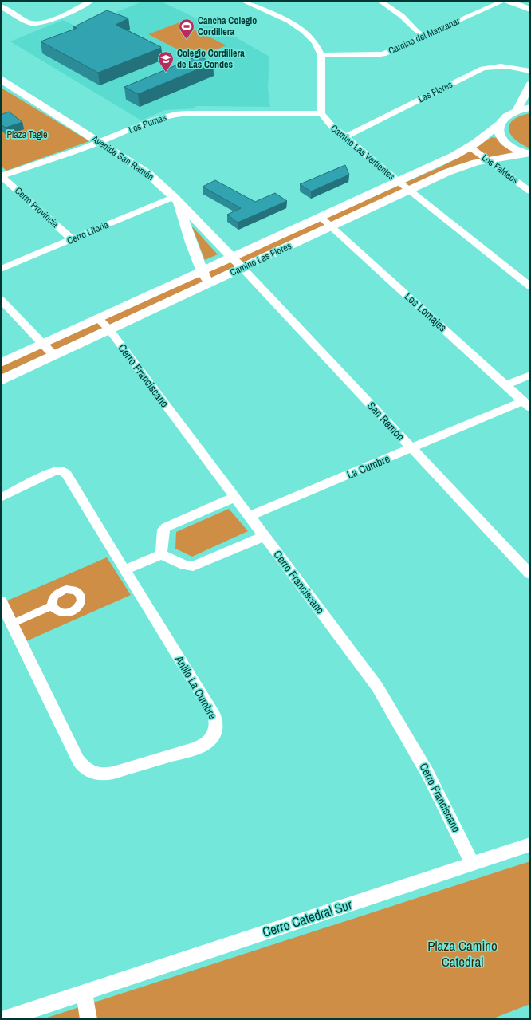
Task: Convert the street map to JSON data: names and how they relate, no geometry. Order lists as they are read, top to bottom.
{
  "streets": {
    "street": [
      "Camino del Manzanar",
      "Las Flores",
      "Los Pumas",
      "Camino Las Vertientes",
      "Avenida San Ramón",
      "Los Faldeos",
      "Cerro Provincia",
      "Cerro Litoria",
      "Camino Las Flores",
      "Los Lomajes",
      "Cerro Franciscano",
      "San Ramón",
      "La Cumbre",
      "Anillo La Cumbre",
      "Cerro Catedral Sur"
    ]
  },
  "crossings": [
    ["Las Flores", "Camino Las Vertientes"],
    ["Los Pumas", "Camino Las Vertientes"],
    ["Los Pumas", "Avenida San Ramón"],
    ["Los Pumas", "Cerro Provincia"],
    ["Camino Las Vertientes", "Camino Las Flores"],
    ["Avenida San Ramón", "Cerro Litoria"],
    ["Avenida San Ramón", "Camino Las Flores"],
    ["Avenida San Ramón", "San Ramón"],
    ["Los Faldeos", "Camino Las Flores"],
    ["Cerro Provincia", "Cerro Litoria"],
    ["Camino Las Flores", "Los Lomajes"],
    ["Camino Las Flores", "Cerro Franciscano"],
    ["Camino Las Flores", "San Ramón"],
    ["Los Lomajes", "La Cumbre"],
    ["Cerro Franciscano", "La Cumbre"],
    ["Cerro Franciscano", "Cerro Catedral Sur"],
    ["San Ramón", "La Cumbre"]
  ],
  "parks": ["Plaza Tagle", "Plaza Camino Catedral"],
  "places": {
    "sports": ["Cancha Colegio Cordillera"],
    "school or university": ["Colegio Cordillera de Las Condes"]
  }
}
